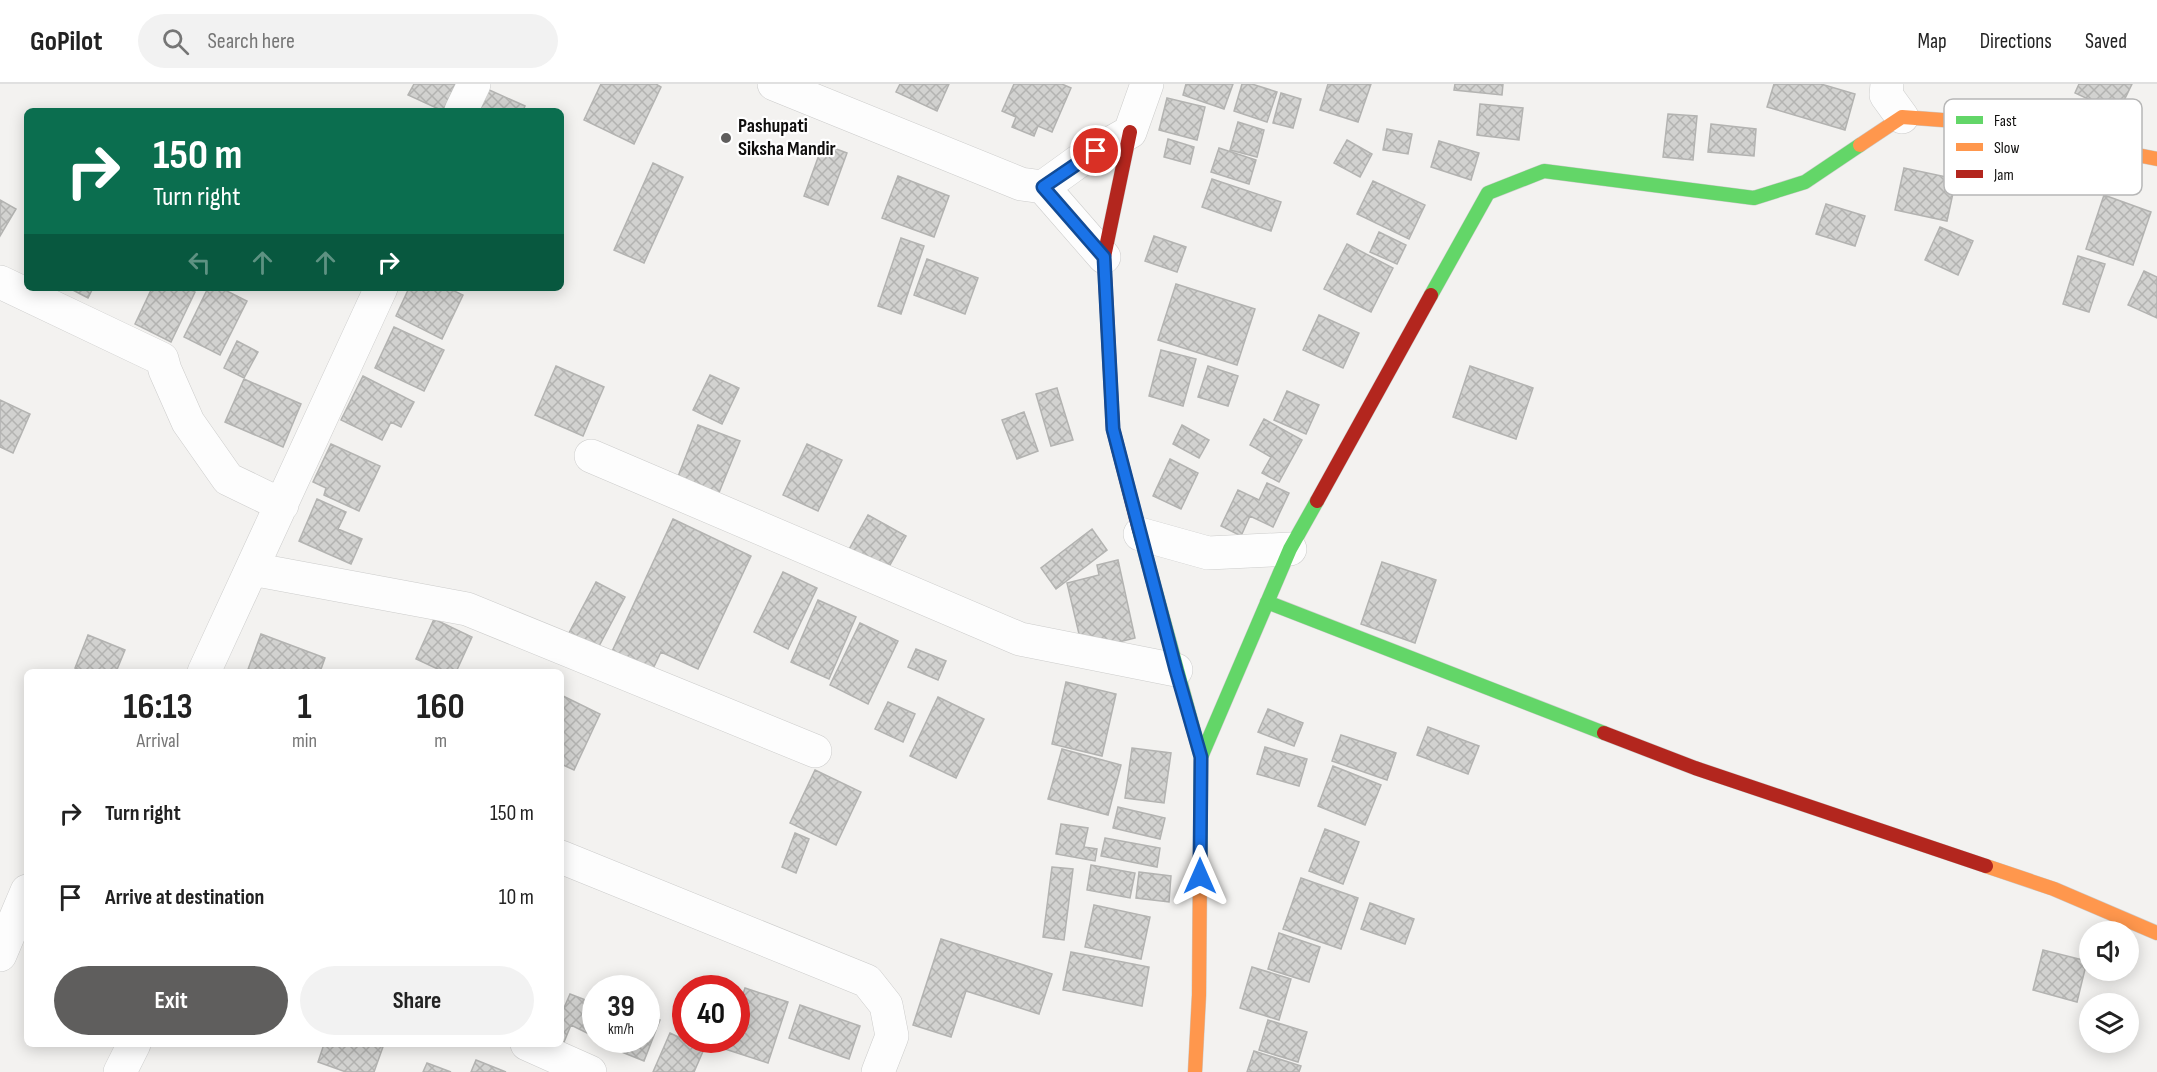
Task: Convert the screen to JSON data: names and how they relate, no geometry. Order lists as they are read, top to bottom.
{
  "places": ["Pashupati Siksha Mandir"],
  "legend": ["Fast", "Slow", "Jam"],
  "page": {
    "header": "GoPilot",
    "search": "Search here",
    "nav": ["Map", "Directions", "Saved"],
    "turn": ["150 m", "Turn right"],
    "eta": [
      "16:13",
      "Arrival",
      "1",
      "min",
      "160",
      "m"
    ],
    "list": [
      {
        "name": "Turn right",
        "value": "150 m"
      },
      {
        "name": "Arrive at destination",
        "value": "10 m"
      }
    ],
    "buttons": ["Exit", "Share"],
    "speed": "39 km/h",
    "limit": "40"
  }
}
